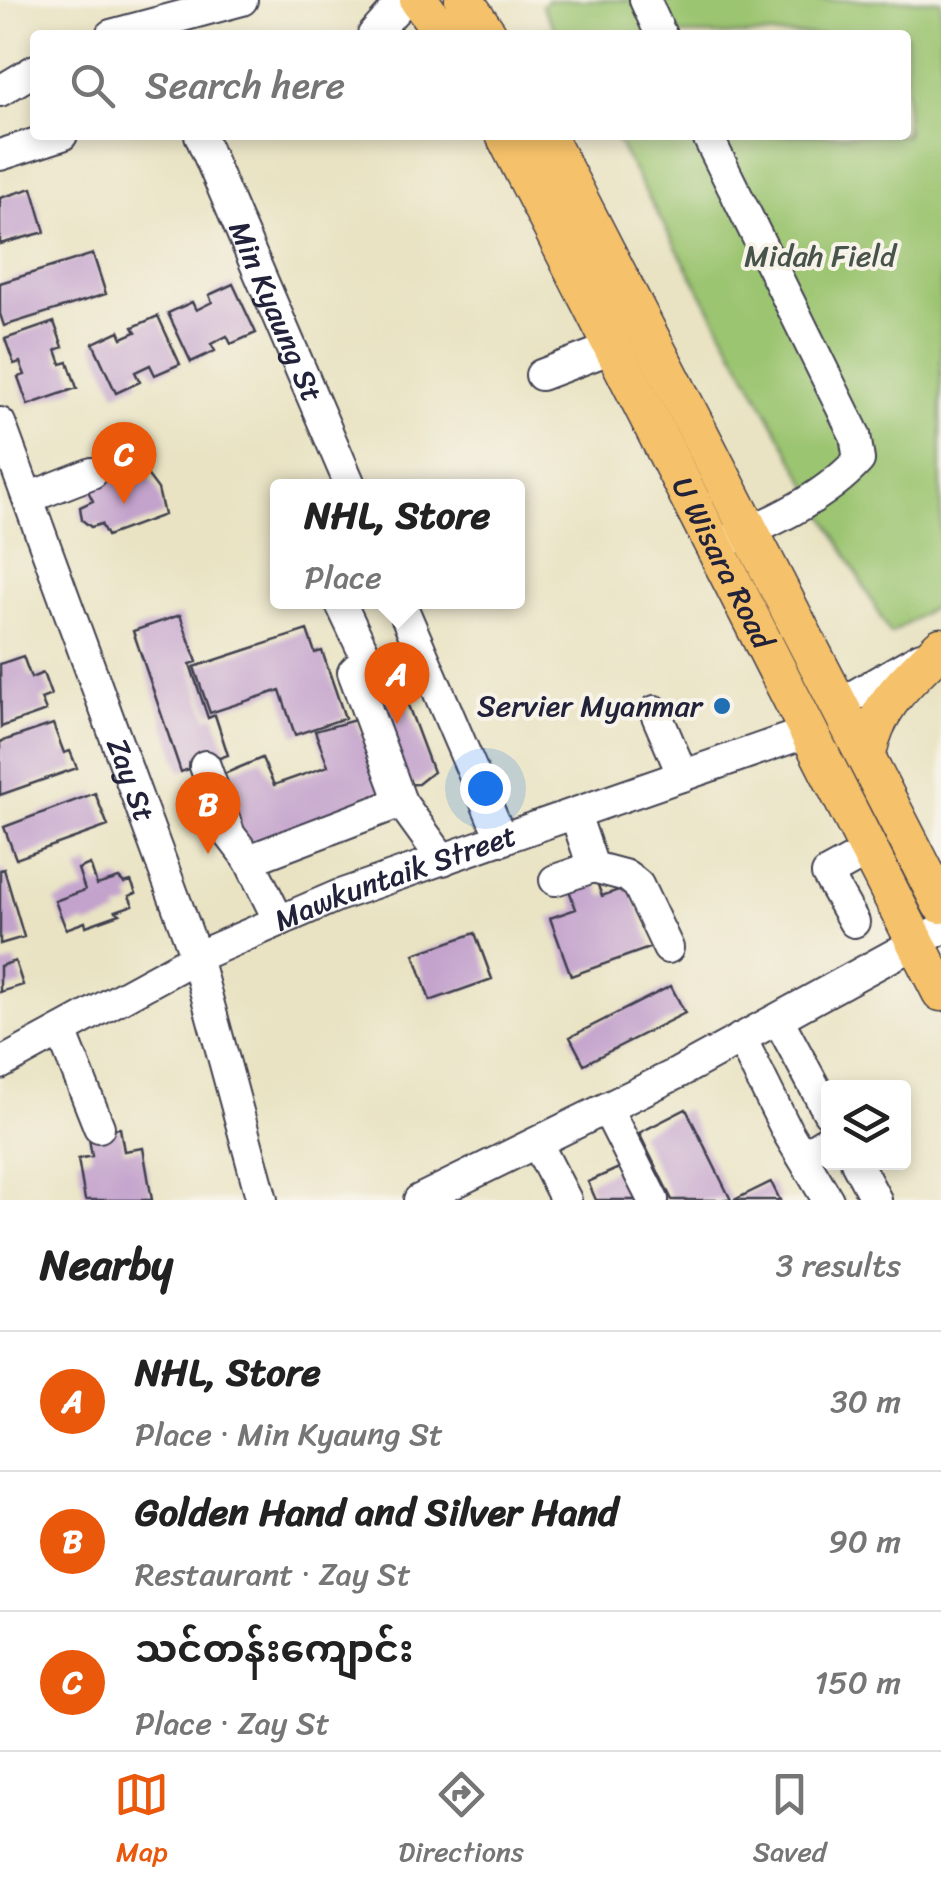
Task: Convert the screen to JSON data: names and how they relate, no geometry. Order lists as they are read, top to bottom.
{
  "streets": {
    "main road": ["U Wisara Road"],
    "street": ["Min Kyaung St", "Zay St", "Mawkuntaik Street"]
  },
  "crossings": [
    ["U Wisara Road", "Mawkuntaik Street"],
    ["Zay St", "Mawkuntaik Street"]
  ],
  "parks": ["Midah Field"],
  "places": ["Servier Myanmar"],
  "page": {
    "search": "Search here",
    "pins": ["C", "A", "B"],
    "popup": ["NHL, Store", "Place"],
    "heading": ["Nearby", "3 results"],
    "list": [
      {
        "mark": "A",
        "name": "NHL, Store",
        "note": "Place · Min Kyaung St",
        "value": "30 m"
      },
      {
        "mark": "B",
        "name": "Golden Hand and Silver Hand",
        "note": "Restaurant · Zay St",
        "value": "90 m"
      },
      {
        "mark": "C",
        "name": "သင်တန်းကျောင်း",
        "note": "Place · Zay St",
        "value": "150 m"
      }
    ],
    "nav": ["Map", "Directions", "Saved"]
  }
}
